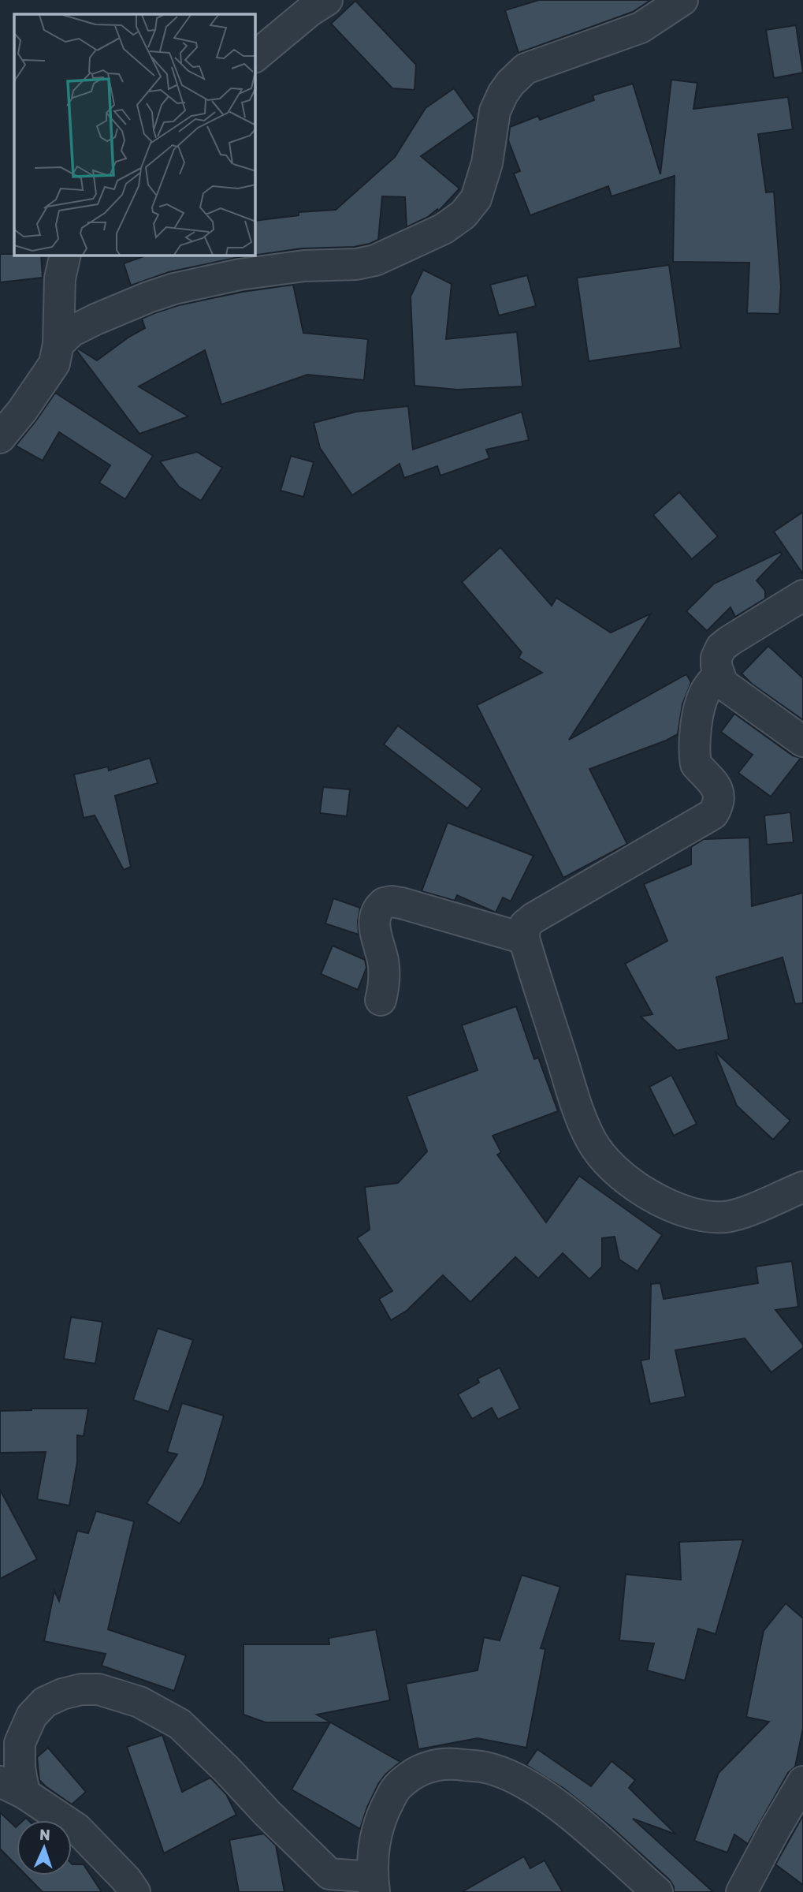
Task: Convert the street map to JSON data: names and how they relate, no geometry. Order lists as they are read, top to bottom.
{
  "north": "top"
}
